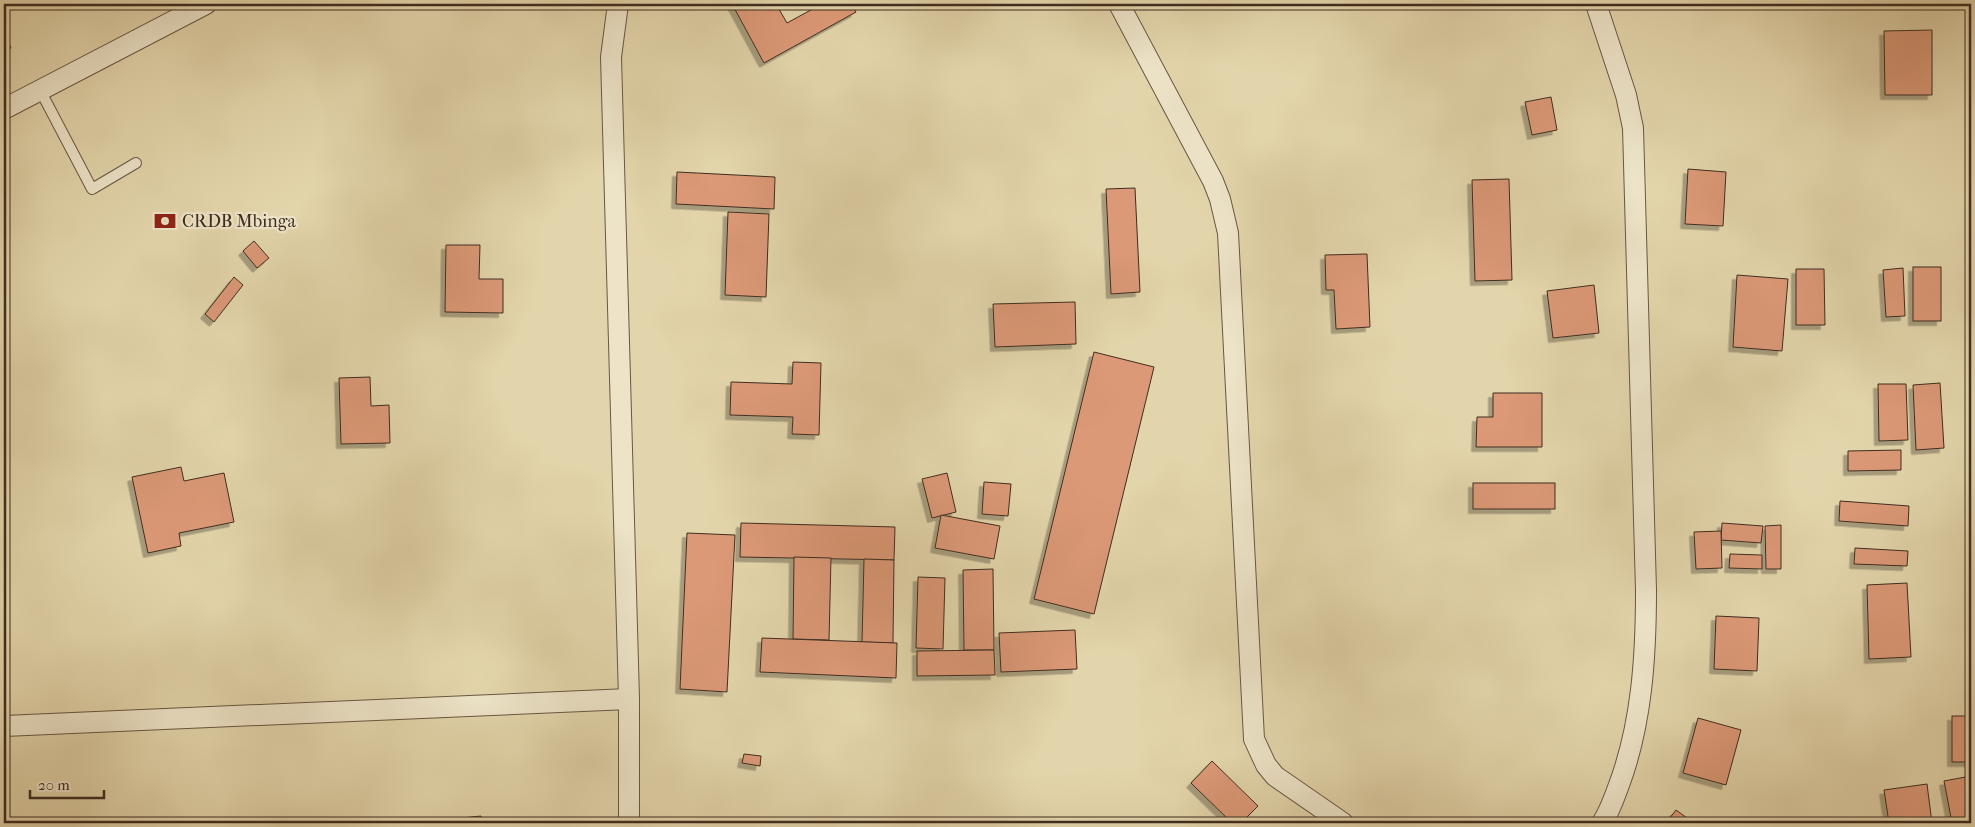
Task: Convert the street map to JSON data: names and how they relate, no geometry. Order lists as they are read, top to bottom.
{
  "places": {
    "bank": ["CRDB Mbinga"]
  },
  "scale_bar": "20 m"
}
